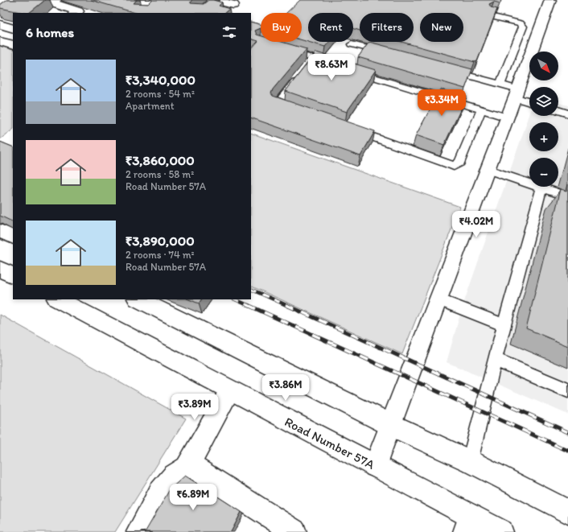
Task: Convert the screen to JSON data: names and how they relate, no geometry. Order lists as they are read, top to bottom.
{
  "streets": {
    "street": ["Road Number 57A"]
  },
  "north": "bottom right",
  "page": {
    "chip": [
      "Buy",
      "Rent",
      "Filters",
      "New"
    ],
    "heading": "6 homes",
    "map_buttons": ["+", "−"],
    "list": [
      {
        "name": "₹3,340,000",
        "note": "2 rooms · 54 m² · Apartment"
      },
      {
        "name": "₹3,860,000",
        "note": "2 rooms · 58 m² · Road Number 57A"
      },
      {
        "name": "₹3,890,000",
        "note": "2 rooms · 74 m² · Road Number 57A"
      }
    ],
    "price": [
      "₹8.63M",
      "₹3.34M",
      "₹4.02M",
      "₹3.86M",
      "₹3.89M",
      "₹6.89M"
    ]
  }
}
